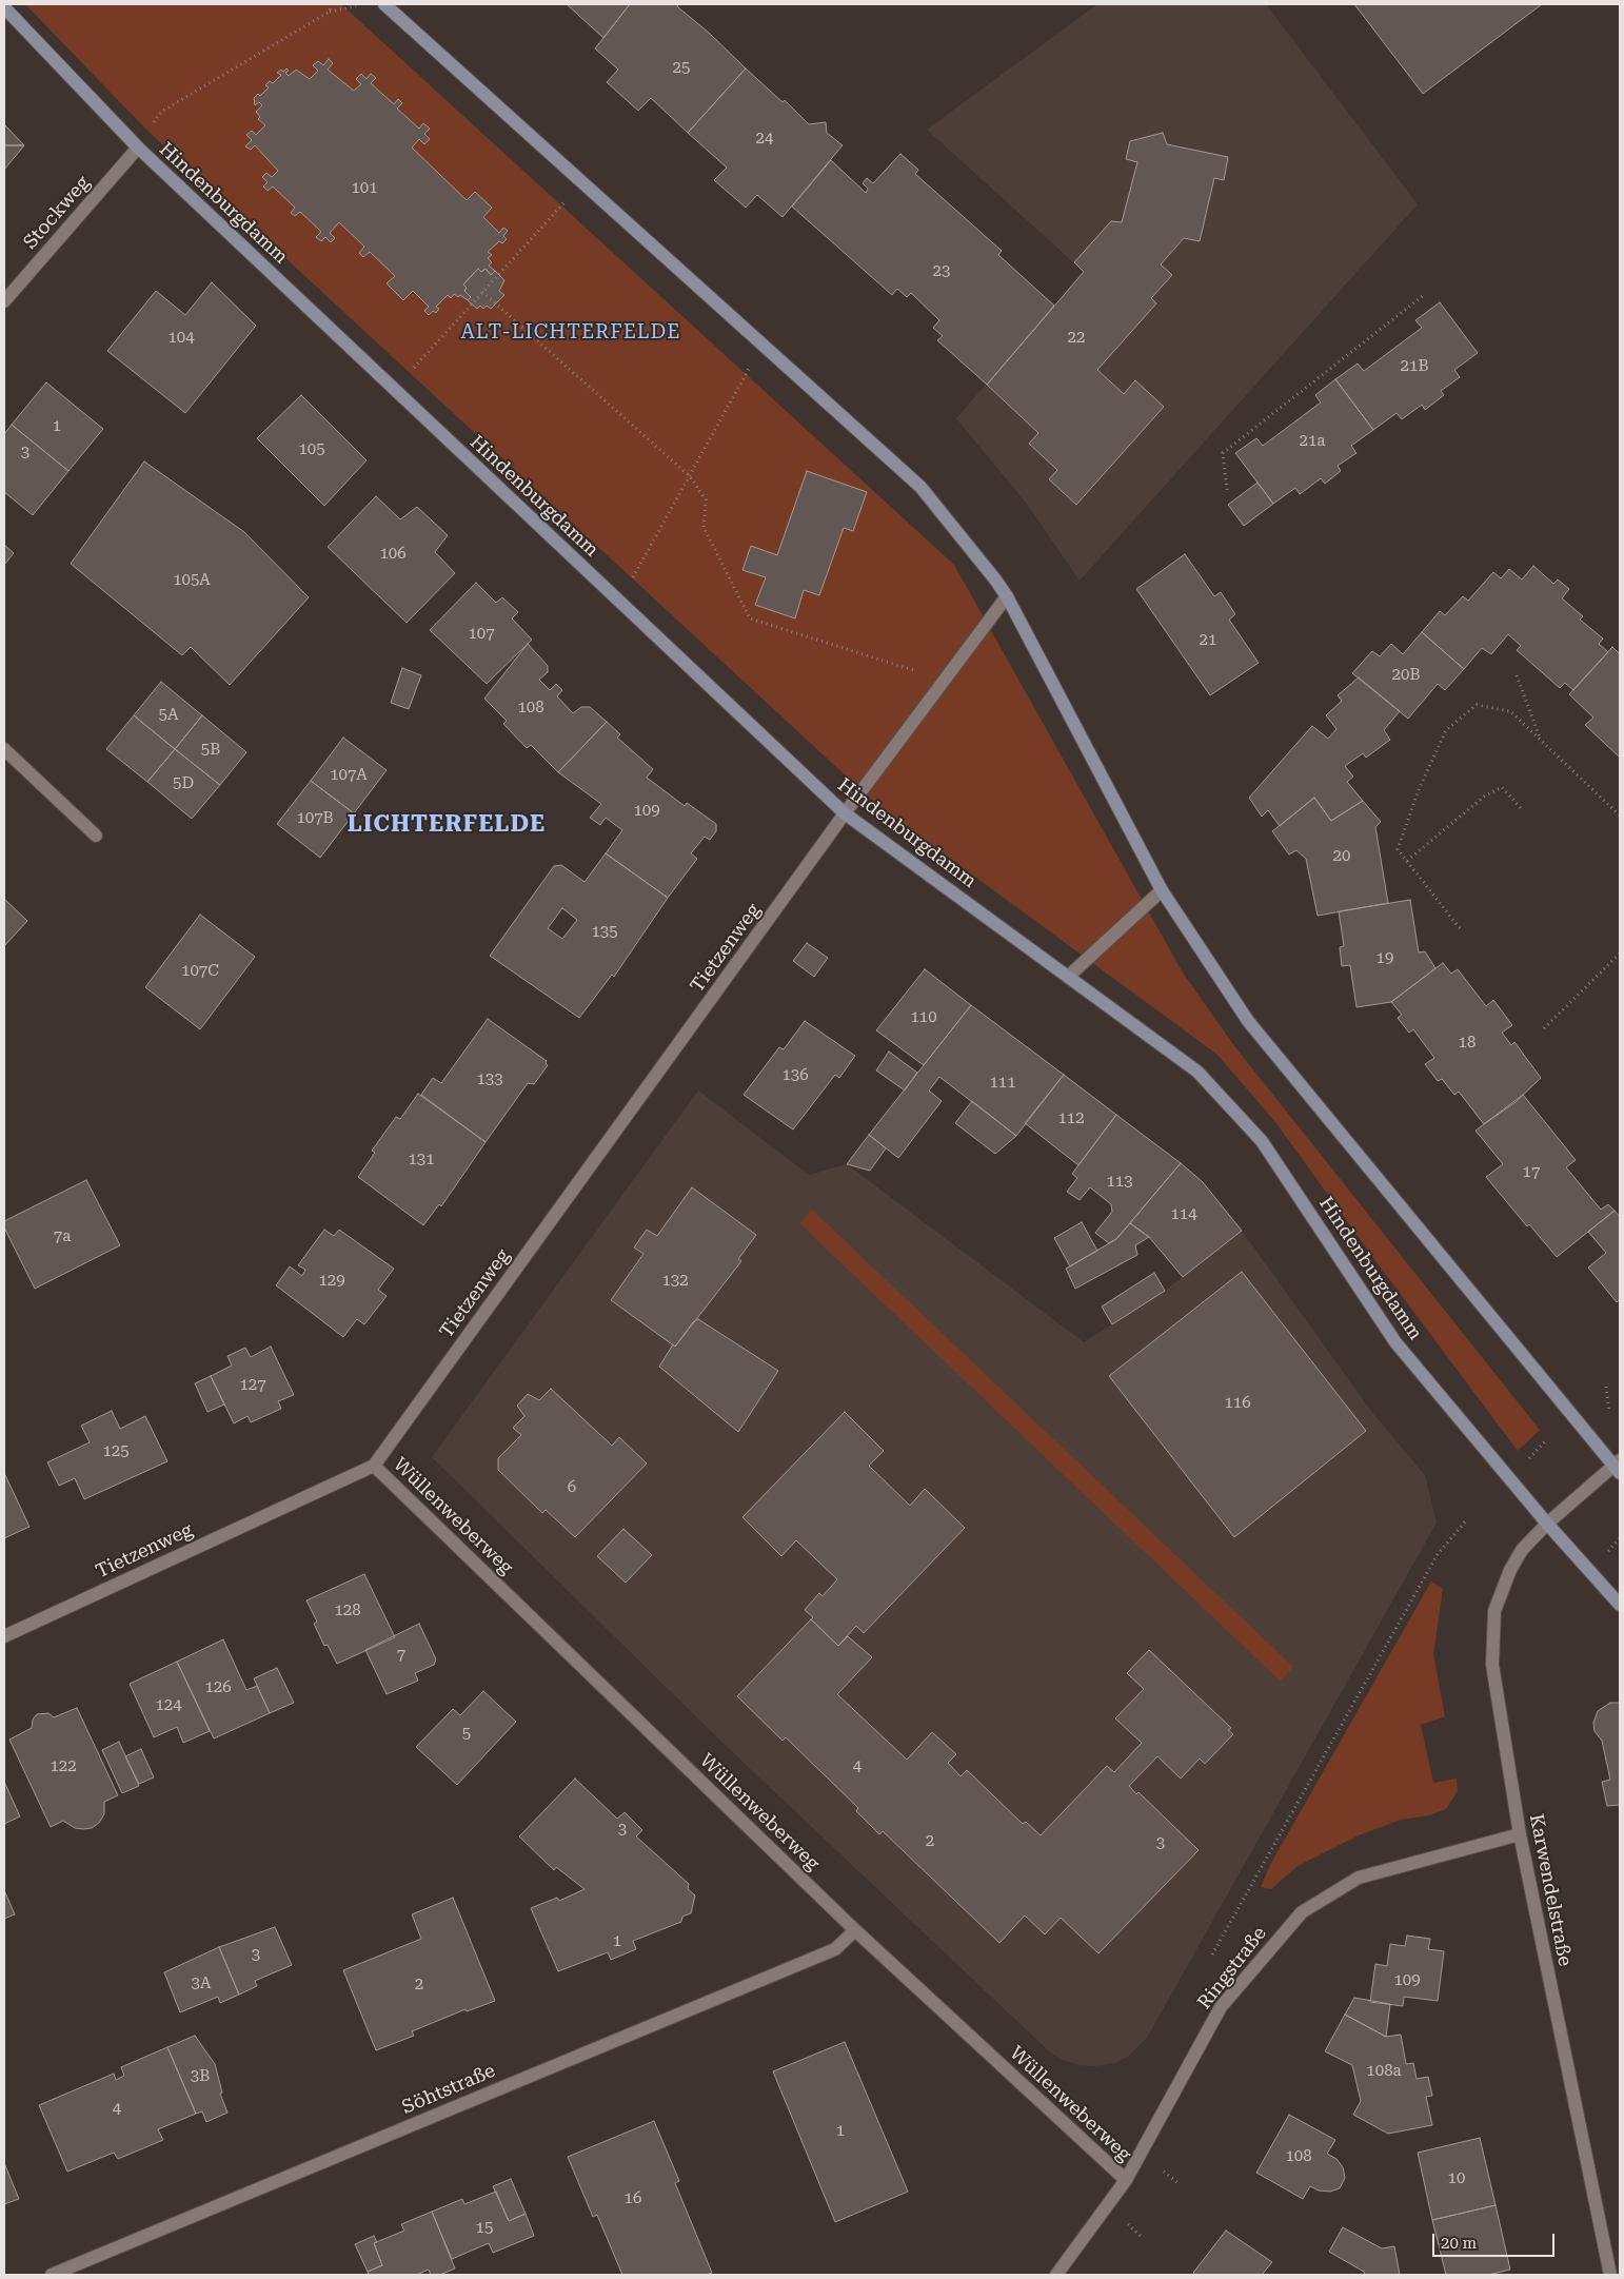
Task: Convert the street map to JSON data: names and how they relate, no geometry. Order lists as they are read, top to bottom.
{
  "streets": {
    "main road": ["Hindenburgdamm"],
    "street": [
      "Stockweg",
      "Tietzenweg",
      "Wüllenweberweg",
      "Karwendelstraße",
      "Ringstraße",
      "Söhtstraße"
    ]
  },
  "crossings": [
    ["Hindenburgdamm", "Stockweg"],
    ["Hindenburgdamm", "Tietzenweg"],
    ["Hindenburgdamm", "Karwendelstraße"],
    ["Tietzenweg", "Wüllenweberweg"],
    ["Wüllenweberweg", "Ringstraße"],
    ["Wüllenweberweg", "Söhtstraße"],
    ["Karwendelstraße", "Ringstraße"]
  ],
  "districts": ["ALT-LICHTERFELDE", "LICHTERFELDE"],
  "house_numbers": [
    "25",
    "24",
    "101",
    "23",
    "104",
    "22",
    "21B",
    "1",
    "21a",
    "105",
    "3",
    "106",
    "105A",
    "107",
    "21",
    "20B",
    "108",
    "5A",
    "5B",
    "107A",
    "5D",
    "109",
    "107B",
    "20",
    "135",
    "19",
    "107C",
    "110",
    "18",
    "136",
    "133",
    "111",
    "112",
    "131",
    "17",
    "113",
    "114",
    "7a",
    "129",
    "132",
    "127",
    "116",
    "125",
    "6",
    "128",
    "7",
    "126",
    "124",
    "5",
    "122",
    "4",
    "3",
    "2",
    "3",
    "1",
    "3",
    "109",
    "3A",
    "2",
    "108a",
    "3B",
    "4",
    "1",
    "108",
    "10",
    "16",
    "15"
  ],
  "scale_bar": "20 m"
}
